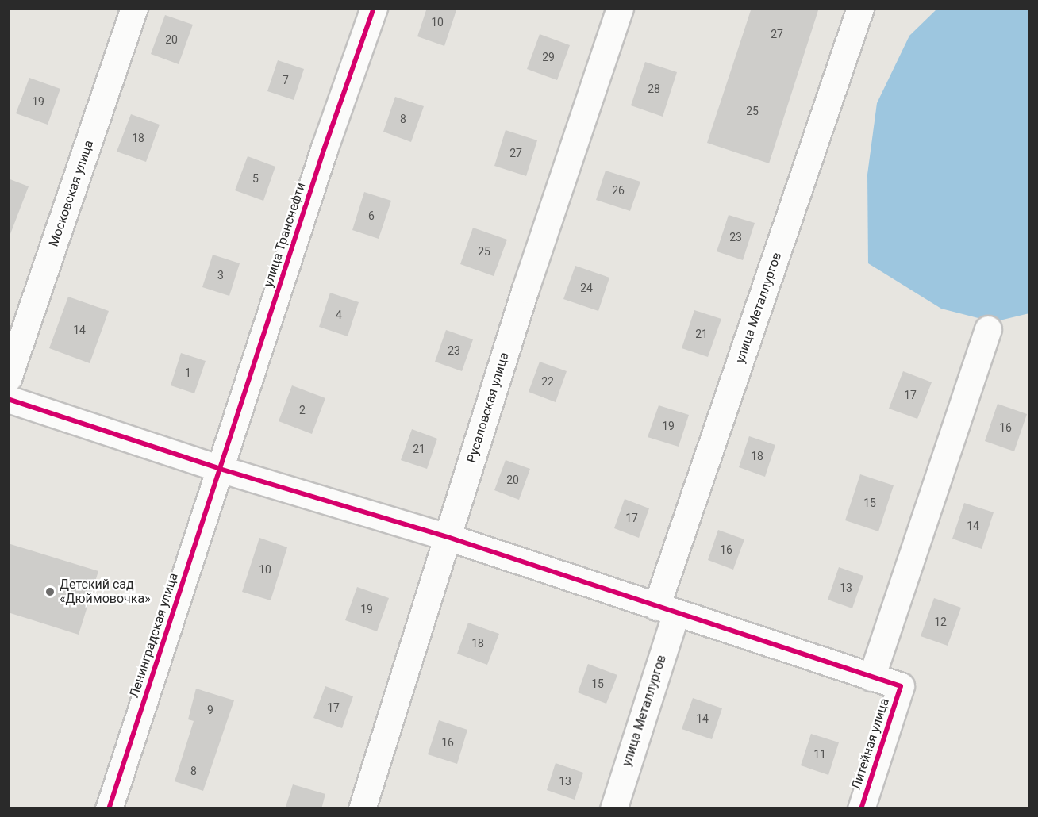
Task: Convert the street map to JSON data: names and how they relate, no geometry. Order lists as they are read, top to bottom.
{
  "streets": {
    "street": [
      "Московская улица",
      "улица Транснефти",
      "улица Металлургов",
      "Русаловская улица",
      "Ленинградская улица",
      "Литейная улица"
    ]
  },
  "crossings": [
    ["улица Транснефти", "Ленинградская улица"]
  ],
  "places": ["Детский сад «Дюймовочка»"],
  "house_numbers": [
    "10",
    "27",
    "20",
    "29",
    "7",
    "28",
    "19",
    "25",
    "8",
    "18",
    "27",
    "5",
    "26",
    "6",
    "23",
    "25",
    "3",
    "24",
    "4",
    "14",
    "21",
    "23",
    "1",
    "22",
    "17",
    "2",
    "19",
    "16",
    "21",
    "18",
    "20",
    "15",
    "17",
    "14",
    "16",
    "10",
    "13",
    "19",
    "12",
    "18",
    "15",
    "17",
    "9",
    "14",
    "16",
    "11",
    "8",
    "13"
  ]
}
